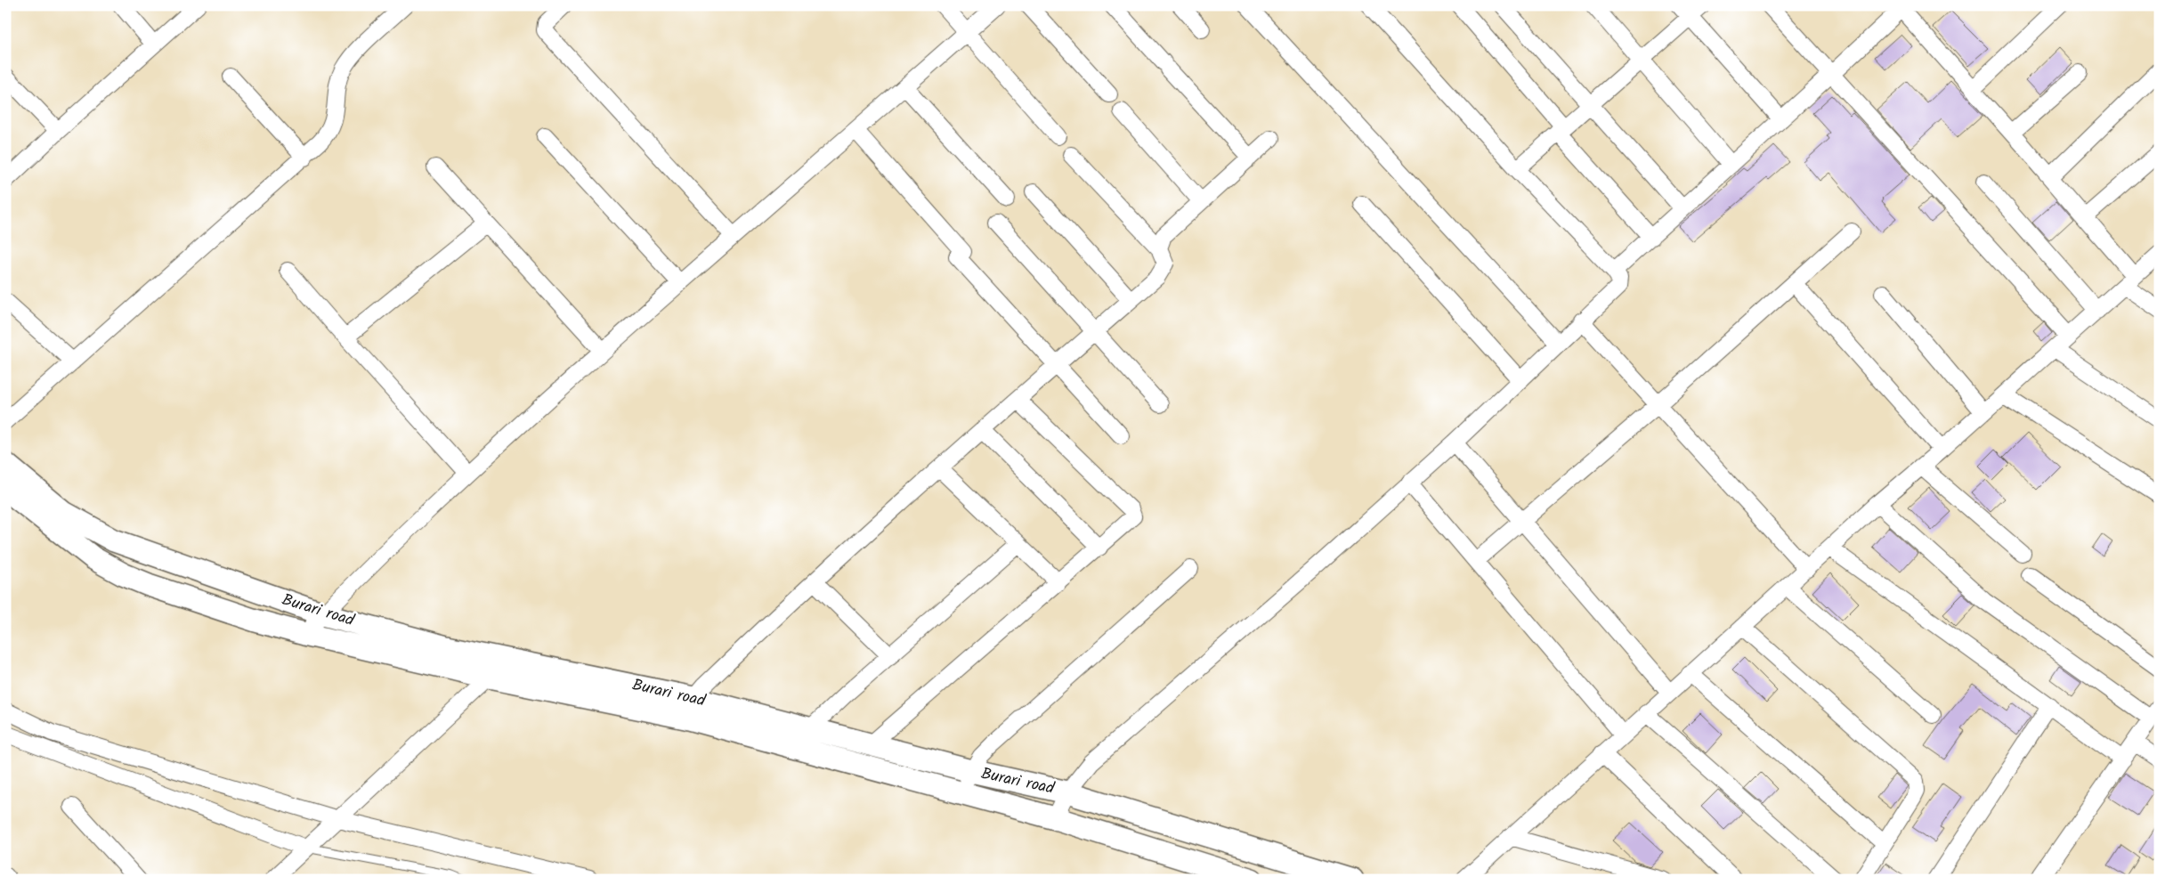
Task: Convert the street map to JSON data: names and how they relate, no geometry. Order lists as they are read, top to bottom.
{
  "streets": {
    "main road": ["Burari road"]
  }
}
